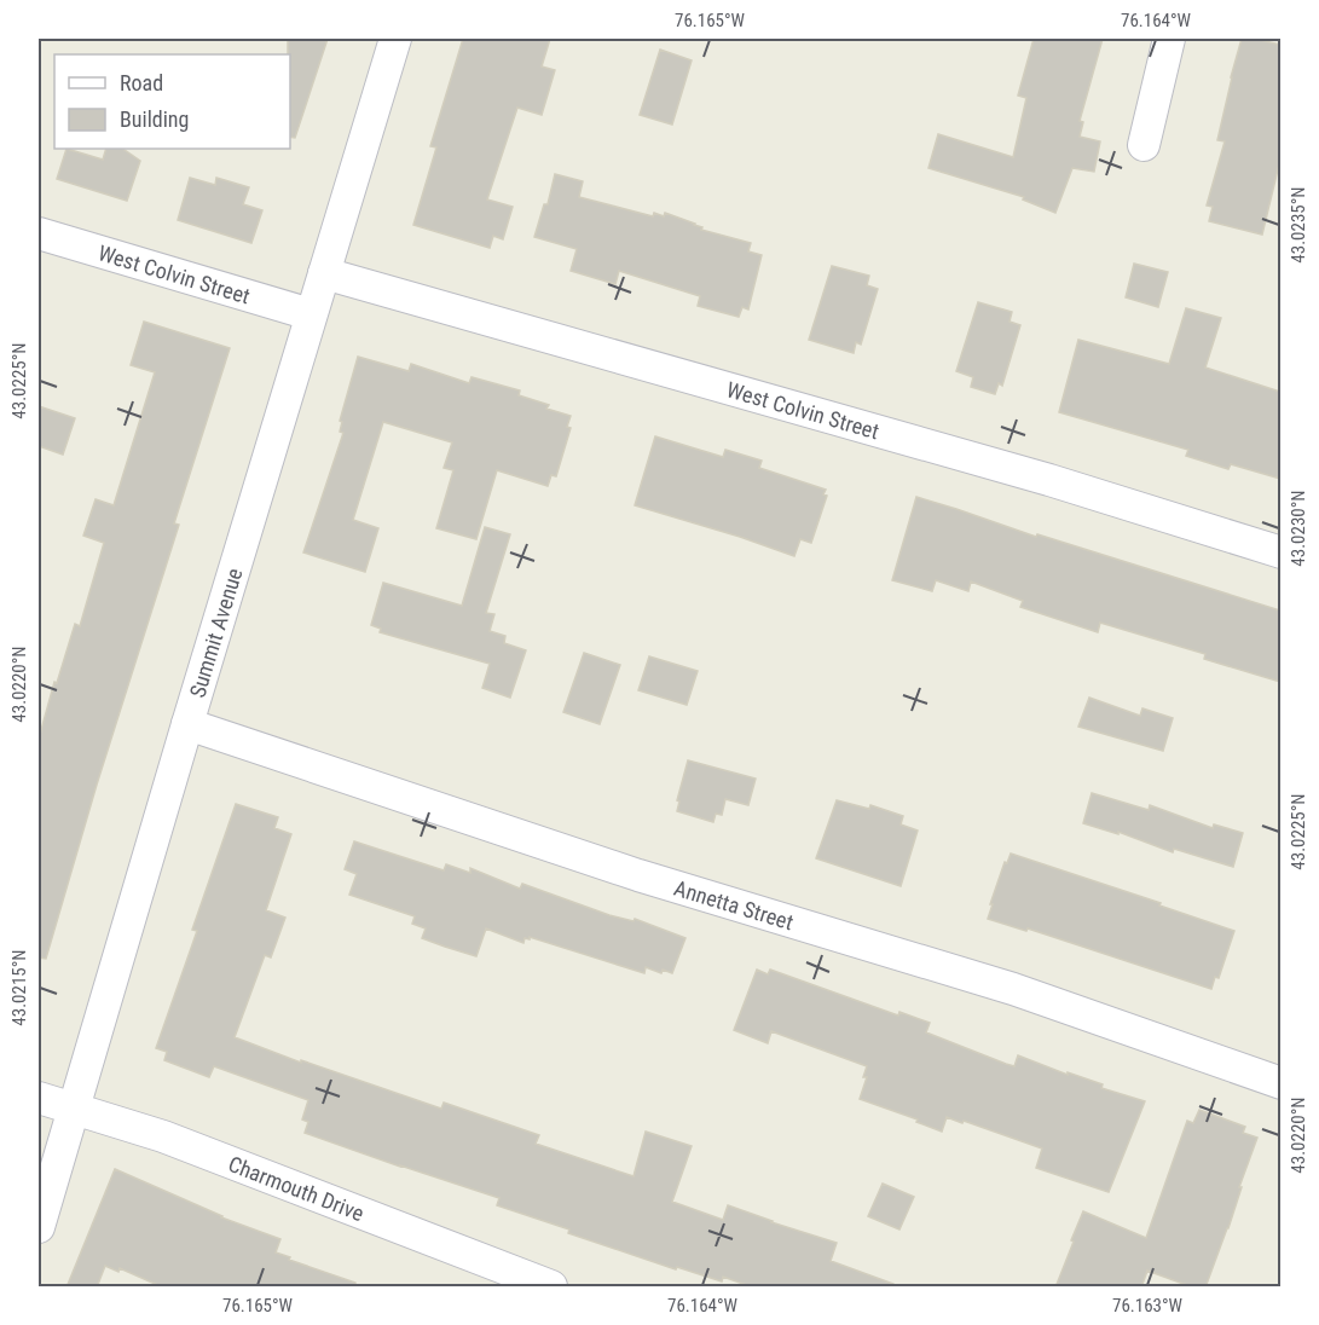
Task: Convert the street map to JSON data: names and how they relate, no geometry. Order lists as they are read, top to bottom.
{
  "streets": {
    "street": [
      "West Colvin Street",
      "Summit Avenue",
      "Annetta Street",
      "Charmouth Drive"
    ]
  },
  "crossings": [
    ["West Colvin Street", "Summit Avenue"],
    ["Summit Avenue", "Annetta Street"],
    ["Summit Avenue", "Charmouth Drive"]
  ],
  "legend": ["Road", "Building"],
  "coordinates": [
    "76.165°W",
    "76.164°W",
    "43.0235°N",
    "43.0225°N",
    "43.0230°N",
    "43.0220°N",
    "43.0215°N",
    "76.163°W"
  ]
}
